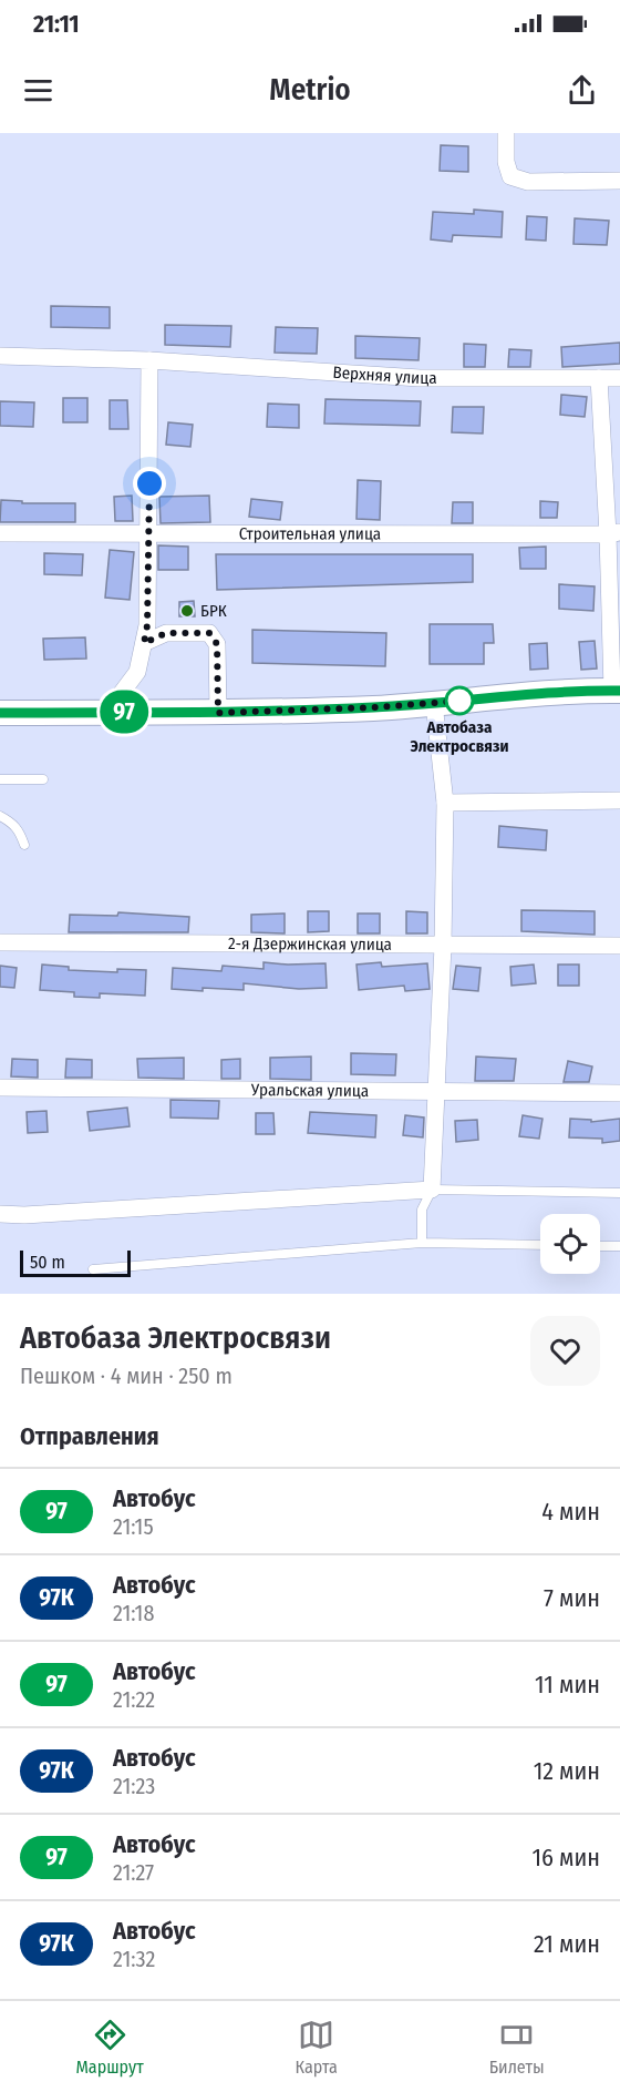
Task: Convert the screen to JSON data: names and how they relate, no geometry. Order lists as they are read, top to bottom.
{
  "streets": {
    "street": [
      "Верхняя улица",
      "Строительная улица",
      "2-я Дзержинская улица",
      "Уральская улица"
    ]
  },
  "places": ["БРК", "Автобаза Электросвязи"],
  "lines": ["bus line 97"],
  "scale_bar": "50 m",
  "page": {
    "status": "21:11",
    "header": "Metrio",
    "on_map": "97",
    "scale": "50 m",
    "heading": [
      ["Автобаза Электросвязи", "Пешком · 4 мин · 250 m"],
      "Отправления"
    ],
    "list": [
      {
        "mark": "97",
        "name": "Автобус",
        "note": "21:15",
        "value": "4 мин"
      },
      {
        "mark": "97К",
        "name": "Автобус",
        "note": "21:18",
        "value": "7 мин"
      },
      {
        "mark": "97",
        "name": "Автобус",
        "note": "21:22",
        "value": "11 мин"
      },
      {
        "mark": "97К",
        "name": "Автобус",
        "note": "21:23",
        "value": "12 мин"
      },
      {
        "mark": "97",
        "name": "Автобус",
        "note": "21:27",
        "value": "16 мин"
      },
      {
        "mark": "97К",
        "name": "Автобус",
        "note": "21:32",
        "value": "21 мин"
      }
    ],
    "tabs": ["Маршрут", "Карта", "Билеты"]
  }
}
